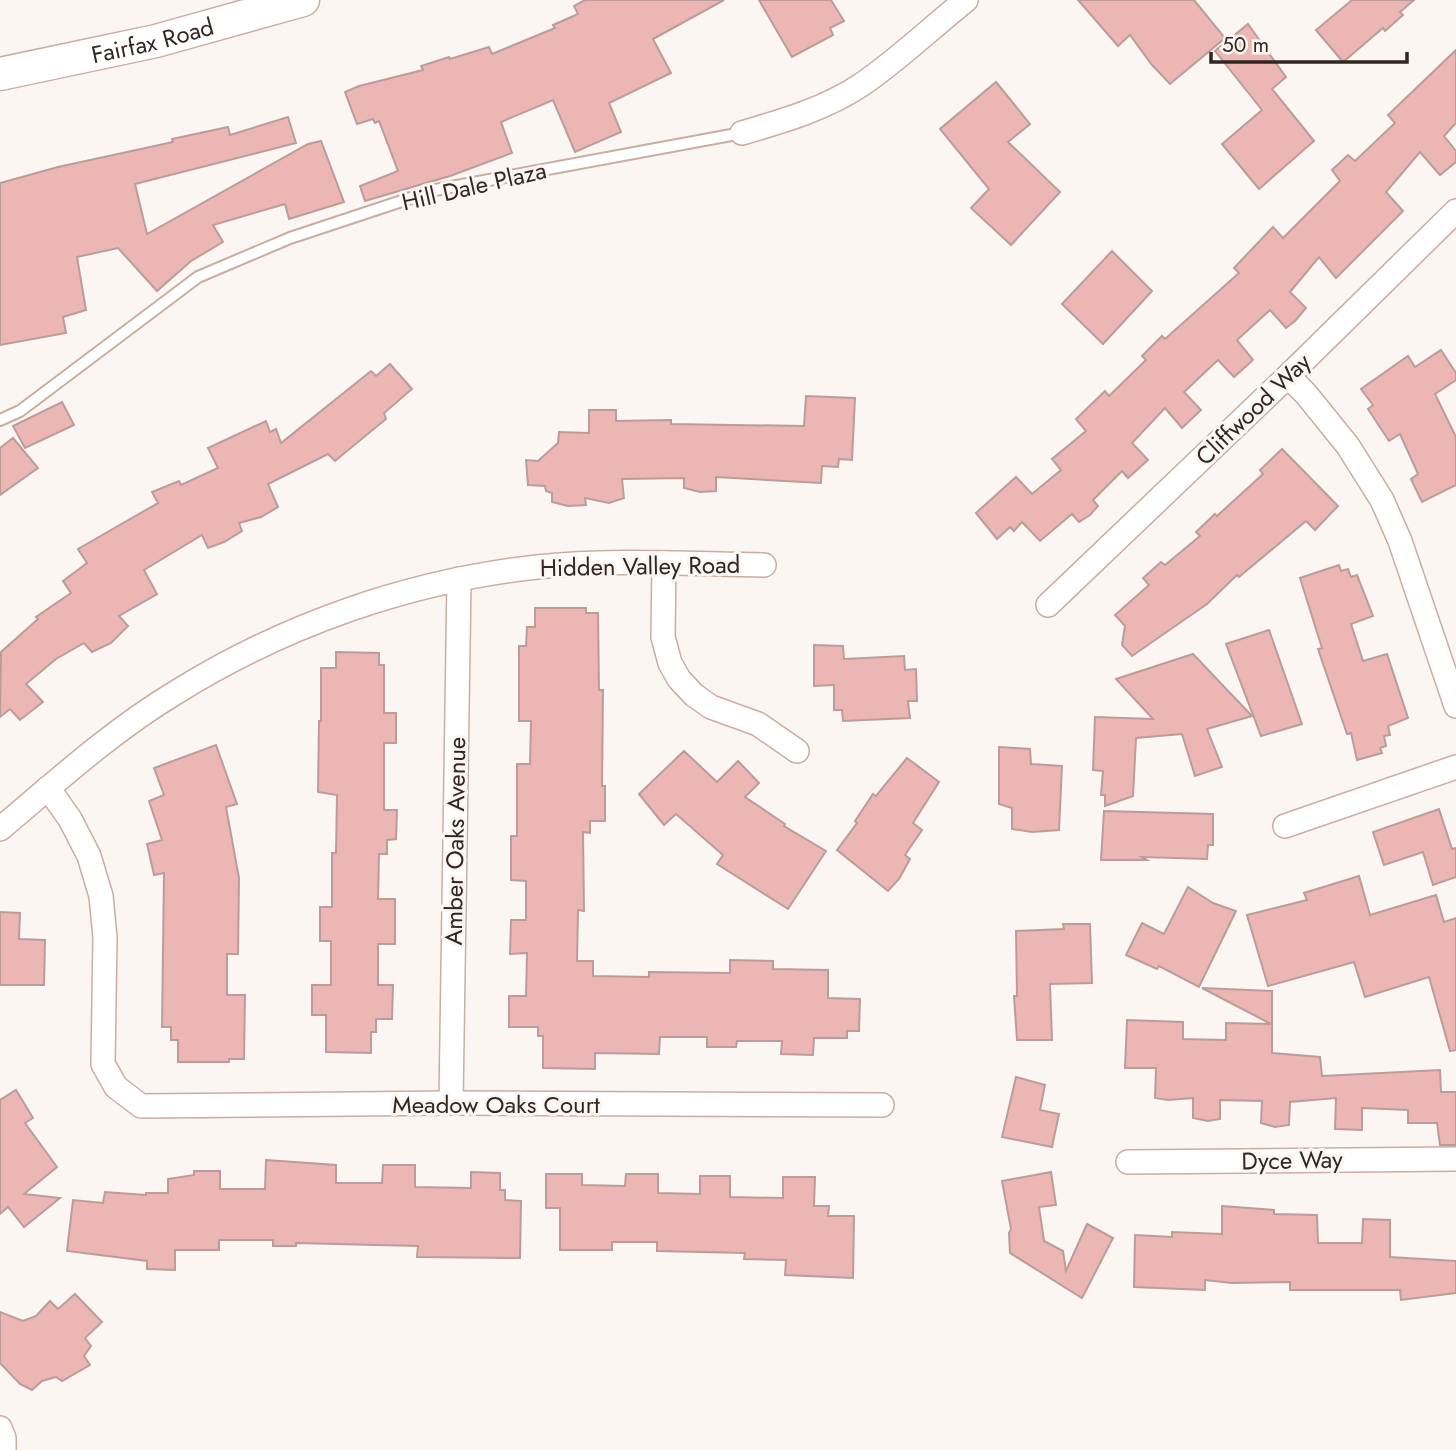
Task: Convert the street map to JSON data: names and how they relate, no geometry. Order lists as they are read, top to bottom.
{
  "streets": {
    "main road": ["Fairfax Road"],
    "street": [
      "Hill Dale Plaza",
      "Cliffwood Way",
      "Hidden Valley Road",
      "Amber Oaks Avenue",
      "Meadow Oaks Court",
      "Dyce Way"
    ]
  },
  "crossings": [
    ["Hidden Valley Road", "Amber Oaks Avenue"],
    ["Hidden Valley Road", "Meadow Oaks Court"],
    ["Amber Oaks Avenue", "Meadow Oaks Court"]
  ],
  "scale_bar": "50 m"
}
